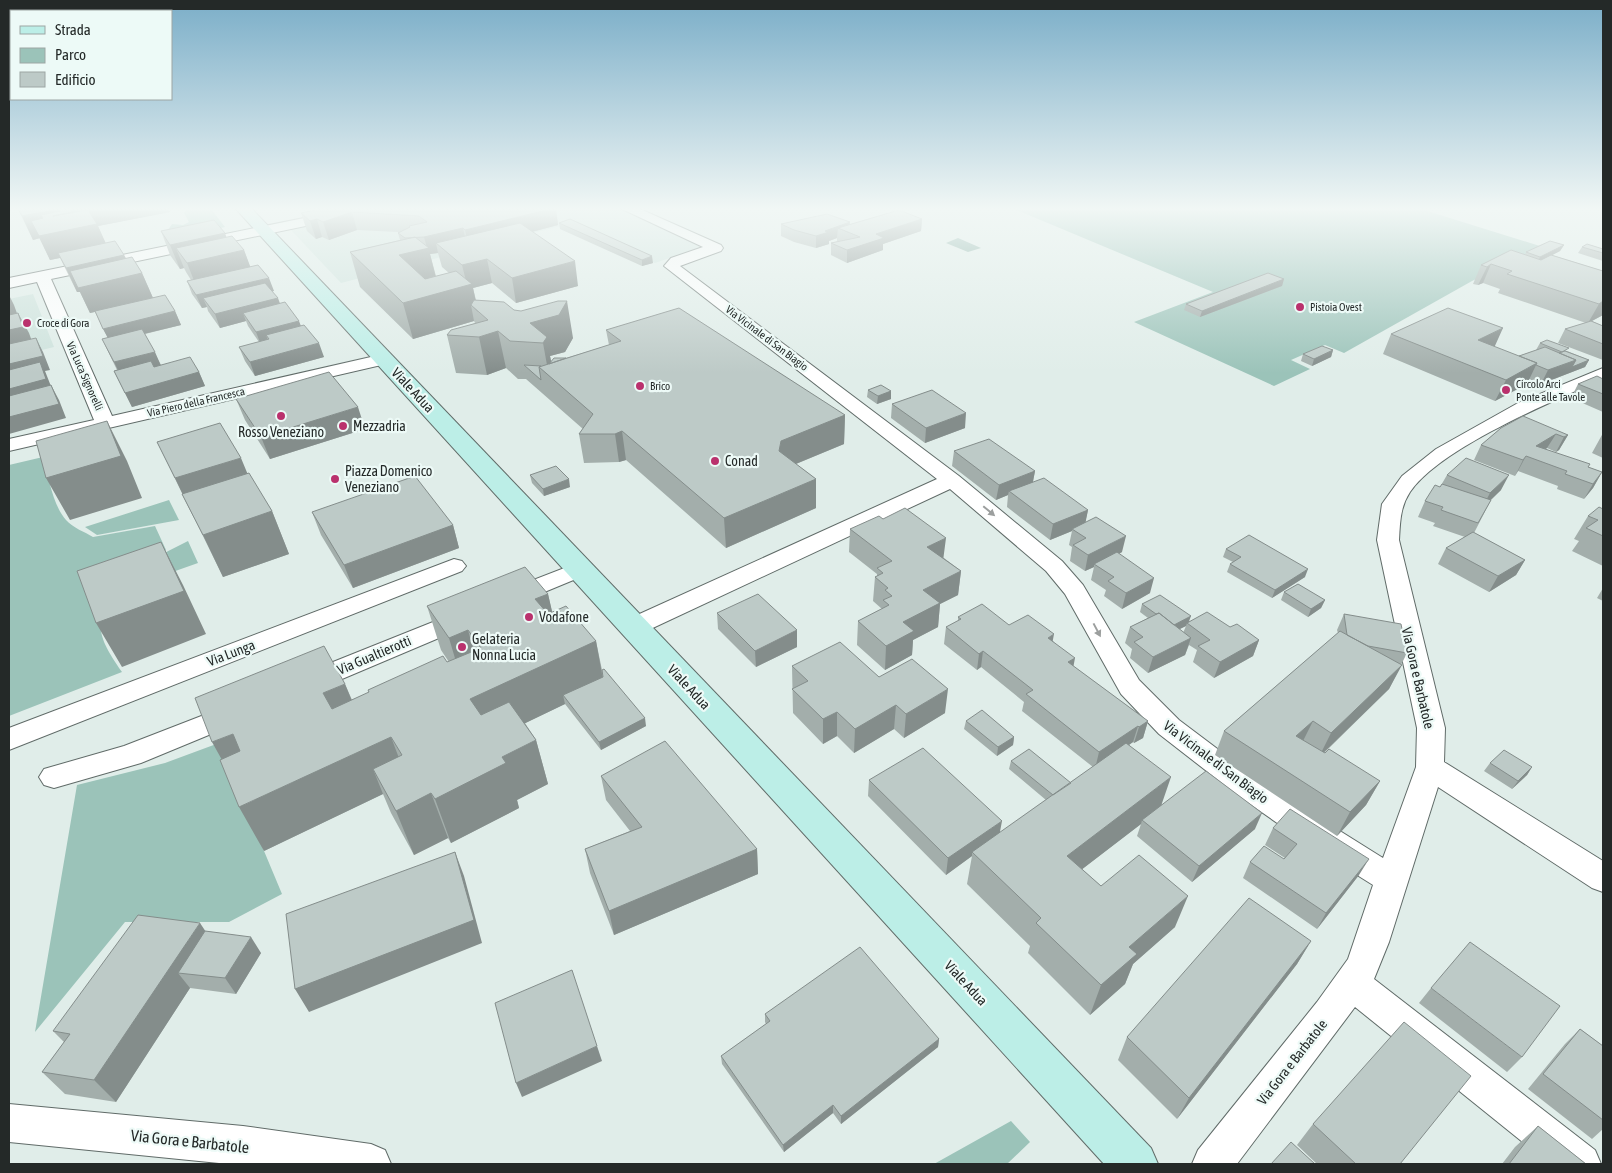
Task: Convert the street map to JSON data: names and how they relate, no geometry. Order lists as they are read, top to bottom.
{
  "streets": {
    "main road": ["Viale Adua"],
    "street": [
      "Via Vicinale di San Biagio",
      "Via Luca Signorelli",
      "Via Piero della Francesca",
      "Via Lunga",
      "Via Gualtierotti",
      "Via Gora e Barbatole"
    ]
  },
  "crossings": [
    ["Via Vicinale di San Biagio", "Via Gora e Barbatole"],
    ["Via Luca Signorelli", "Via Piero della Francesca"],
    ["Viale Adua", "Via Piero della Francesca"],
    ["Viale Adua", "Via Gualtierotti"]
  ],
  "one_way": ["Via Vicinale di San Biagio"],
  "places": [
    "Pistoia Ovest",
    "Croce di Gora",
    "Brico",
    "Circolo Arci Ponte alle Tavole",
    "Rosso Veneziano",
    "Mezzadria",
    "Conad",
    "Piazza Domenico Veneziano",
    "Vodafone",
    "Gelateria Nonna Lucia"
  ],
  "legend": ["Strada", "Parco", "Edificio"]
}
